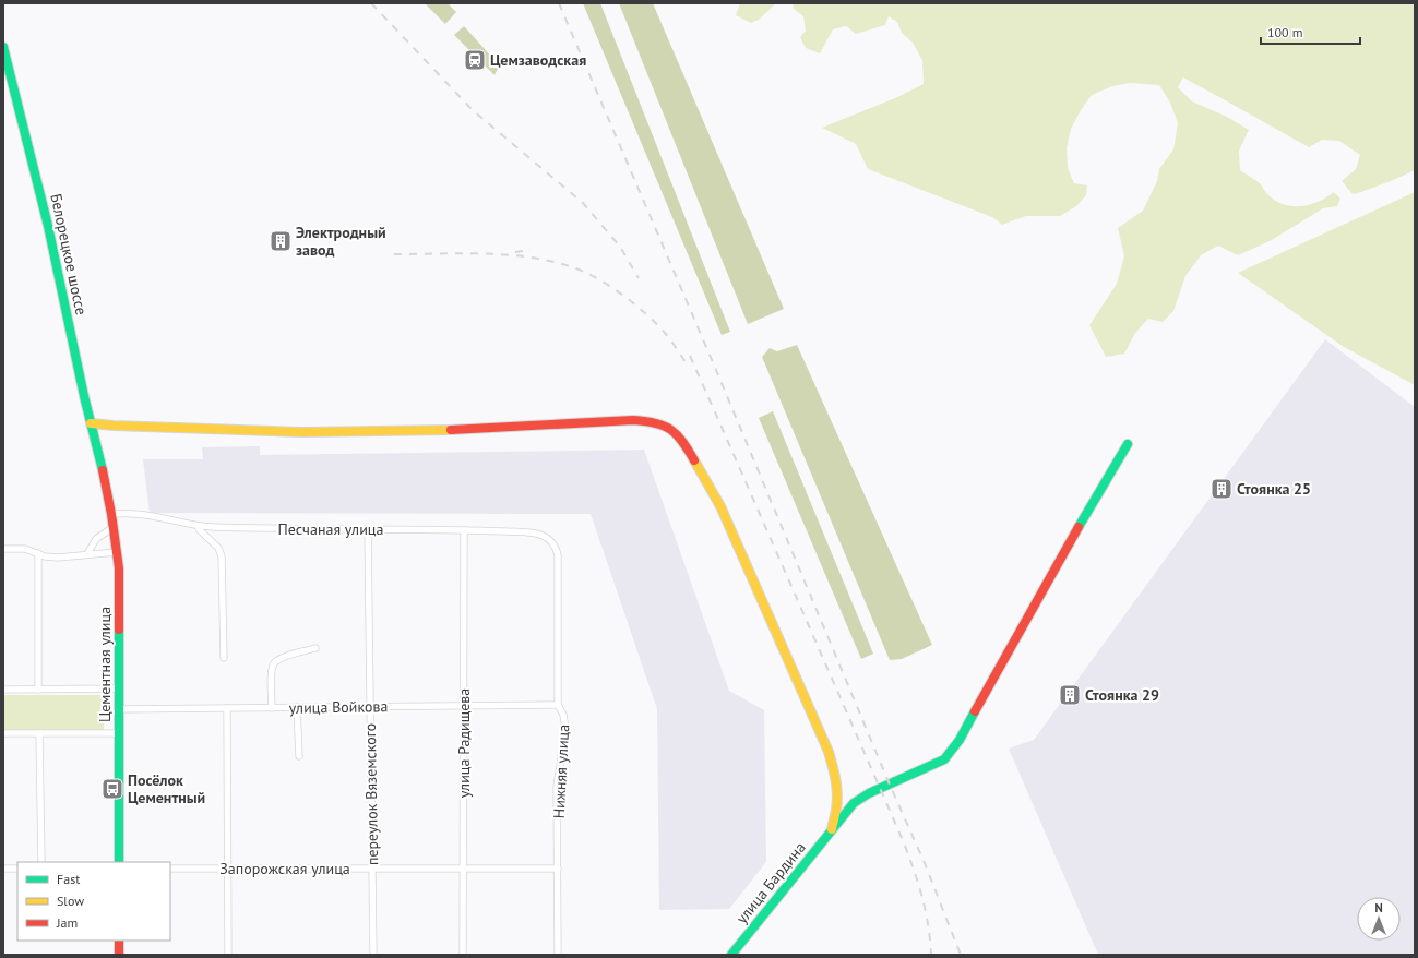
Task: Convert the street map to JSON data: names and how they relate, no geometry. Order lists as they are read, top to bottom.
{
  "streets": {
    "street": [
      "Белорецкое шоссе",
      "Песчаная улица",
      "Цементная улица",
      "улица Войкова",
      "улица Радищева",
      "Нижняя улица",
      "переулок Вяземского",
      "Запорожская улица",
      "улица Бардина"
    ]
  },
  "crossings": [
    ["Белорецкое шоссе", "Цементная улица"],
    ["Песчаная улица", "Цементная улица"],
    ["Песчаная улица", "улица Радищева"],
    ["Песчаная улица", "Нижняя улица"],
    ["Песчаная улица", "переулок Вяземского"],
    ["Цементная улица", "улица Войкова"],
    ["улица Войкова", "улица Радищева"],
    ["улица Войкова", "Нижняя улица"],
    ["улица Войкова", "переулок Вяземского"],
    ["улица Радищева", "Запорожская улица"],
    ["Нижняя улица", "Запорожская улица"],
    ["переулок Вяземского", "Запорожская улица"]
  ],
  "places": {
    "station": ["Цемзаводская"],
    "building": ["Электродный завод", "Стоянка 25", "Стоянка 29"],
    "bus stop": ["Посёлок Цементный"]
  },
  "legend": ["Fast", "Slow", "Jam"],
  "scale_bar": "100 m",
  "north": "top"
}
